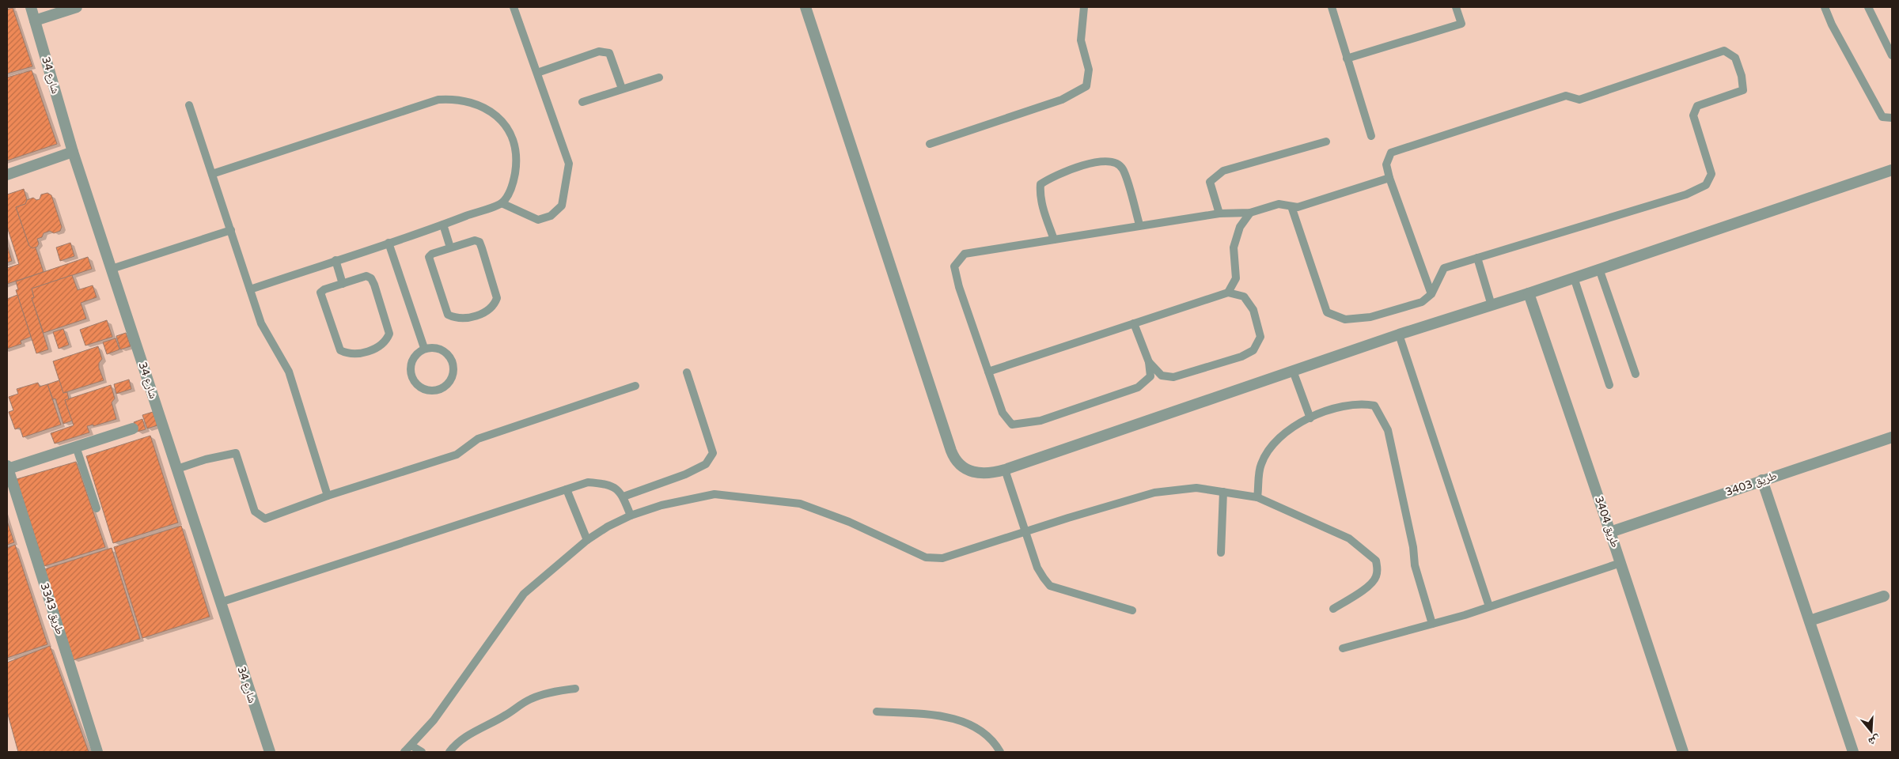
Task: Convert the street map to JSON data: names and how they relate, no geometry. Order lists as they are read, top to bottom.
{
  "streets": {
    "street": [
      "شارع 34",
      "طريق 3403",
      "طريق 3404",
      "طريق 3343"
    ]
  },
  "crossings": [
    ["طريق 3403", "طريق 3404"]
  ],
  "north": "bottom"
}
